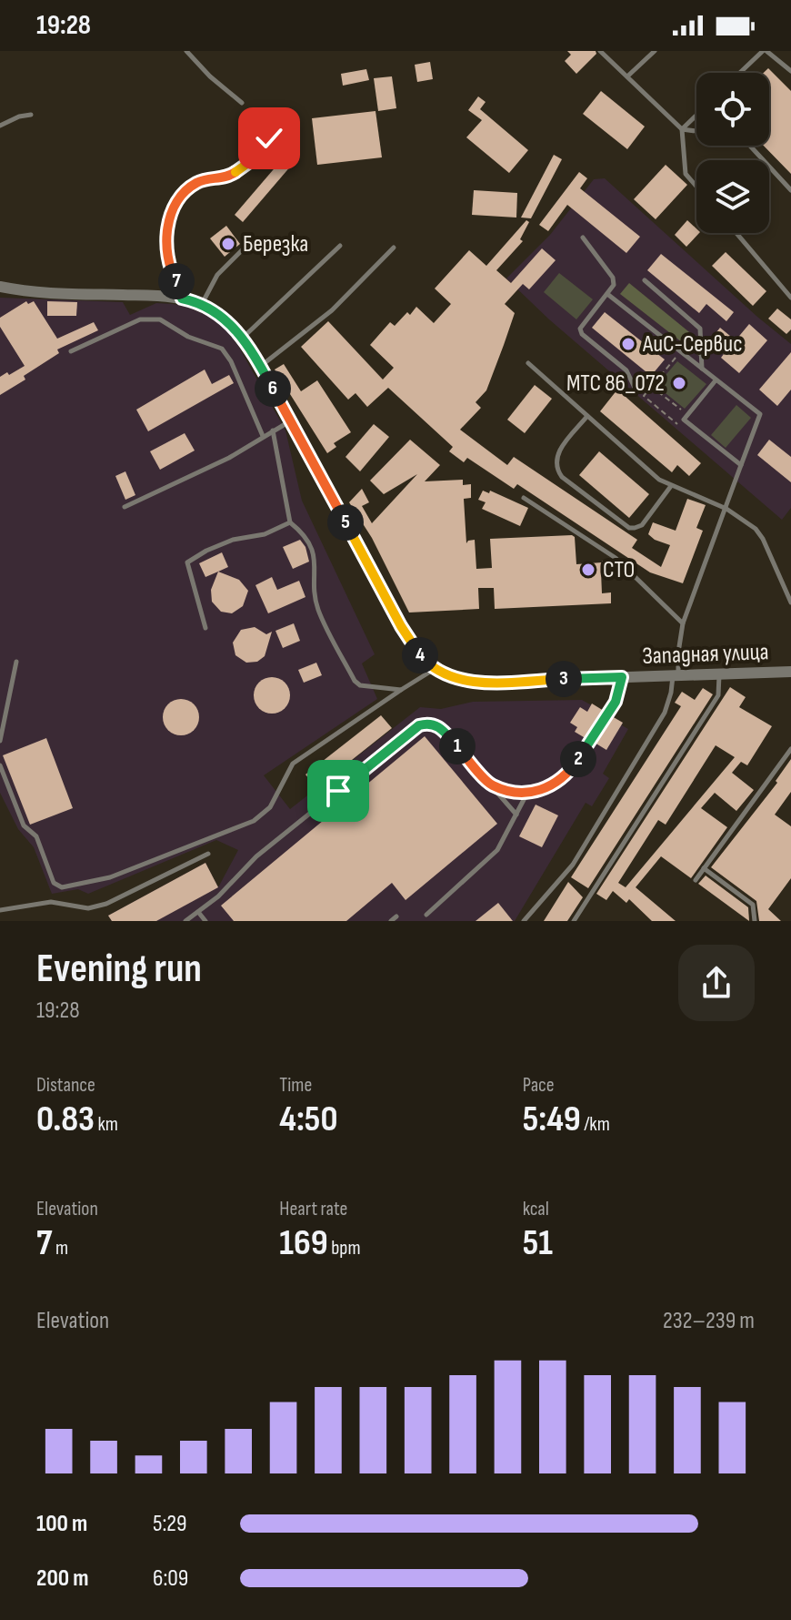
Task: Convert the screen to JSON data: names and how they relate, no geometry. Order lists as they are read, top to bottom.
{
  "streets": {
    "street": ["Западная улица"]
  },
  "places": [
    "Березка",
    "АиС-Сервис",
    "МТС 86_072",
    "СТО"
  ],
  "page": {
    "status": "19:28",
    "pins": [
      "7",
      "6",
      "5",
      "4",
      "3",
      "1",
      "2"
    ],
    "heading": ["Evening run", "19:28"],
    "stats": [
      ["Distance", "0.83 km"],
      ["Time", "4:50"],
      ["Pace", "5:49 /km"],
      ["Elevation", "7 m"],
      ["Heart rate", "169 bpm"],
      ["kcal", "51"]
    ],
    "chart": ["Elevation", "232–239 m"],
    "list": [
      {
        "name": "100 m",
        "note": "5:29"
      },
      {
        "name": "200 m",
        "note": "6:09"
      }
    ]
  }
}
